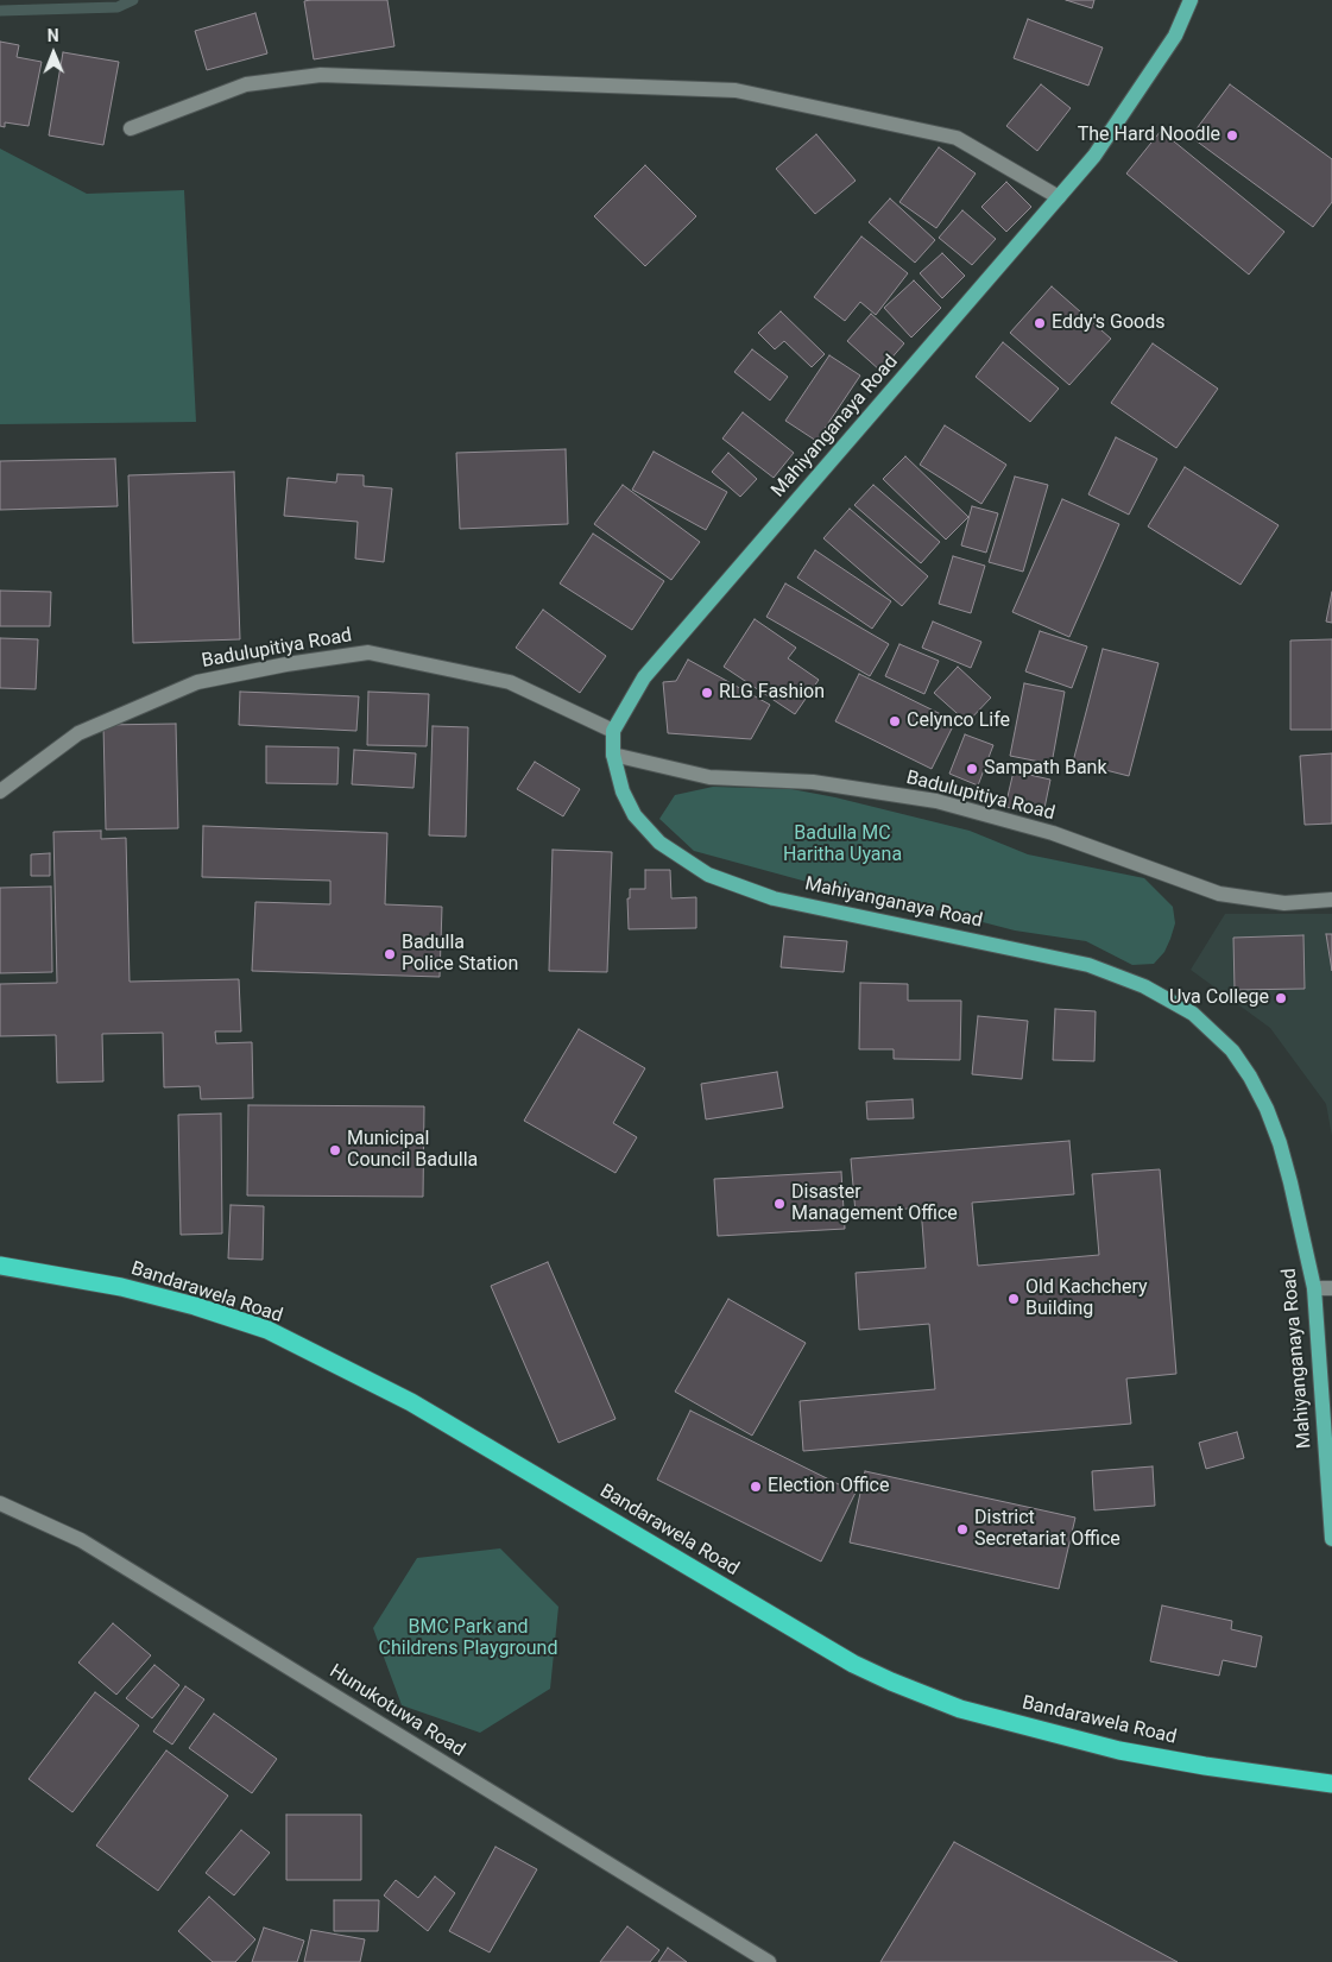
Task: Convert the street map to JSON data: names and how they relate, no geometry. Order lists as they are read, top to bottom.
{
  "streets": {
    "highway": ["Bandarawela Road"],
    "main road": ["Mahiyanganaya Road"],
    "street": ["Badulupitiya Road", "Hunukotuwa Road"]
  },
  "crossings": [
    ["Mahiyanganaya Road", "Badulupitiya Road"]
  ],
  "parks": ["Badulla MC Haritha Uyana", "BMC Park and Childrens Playground"],
  "places": [
    "The Hard Noodle",
    "Eddy's Goods",
    "RLG Fashion",
    "Celynco Life",
    "Sampath Bank",
    "Badulla Police Station",
    "Uva College",
    "Municipal Council Badulla",
    "Disaster Management Office",
    "Old Kachchery Building",
    "Election Office",
    "District Secretariat Office"
  ],
  "north": "top"
}
